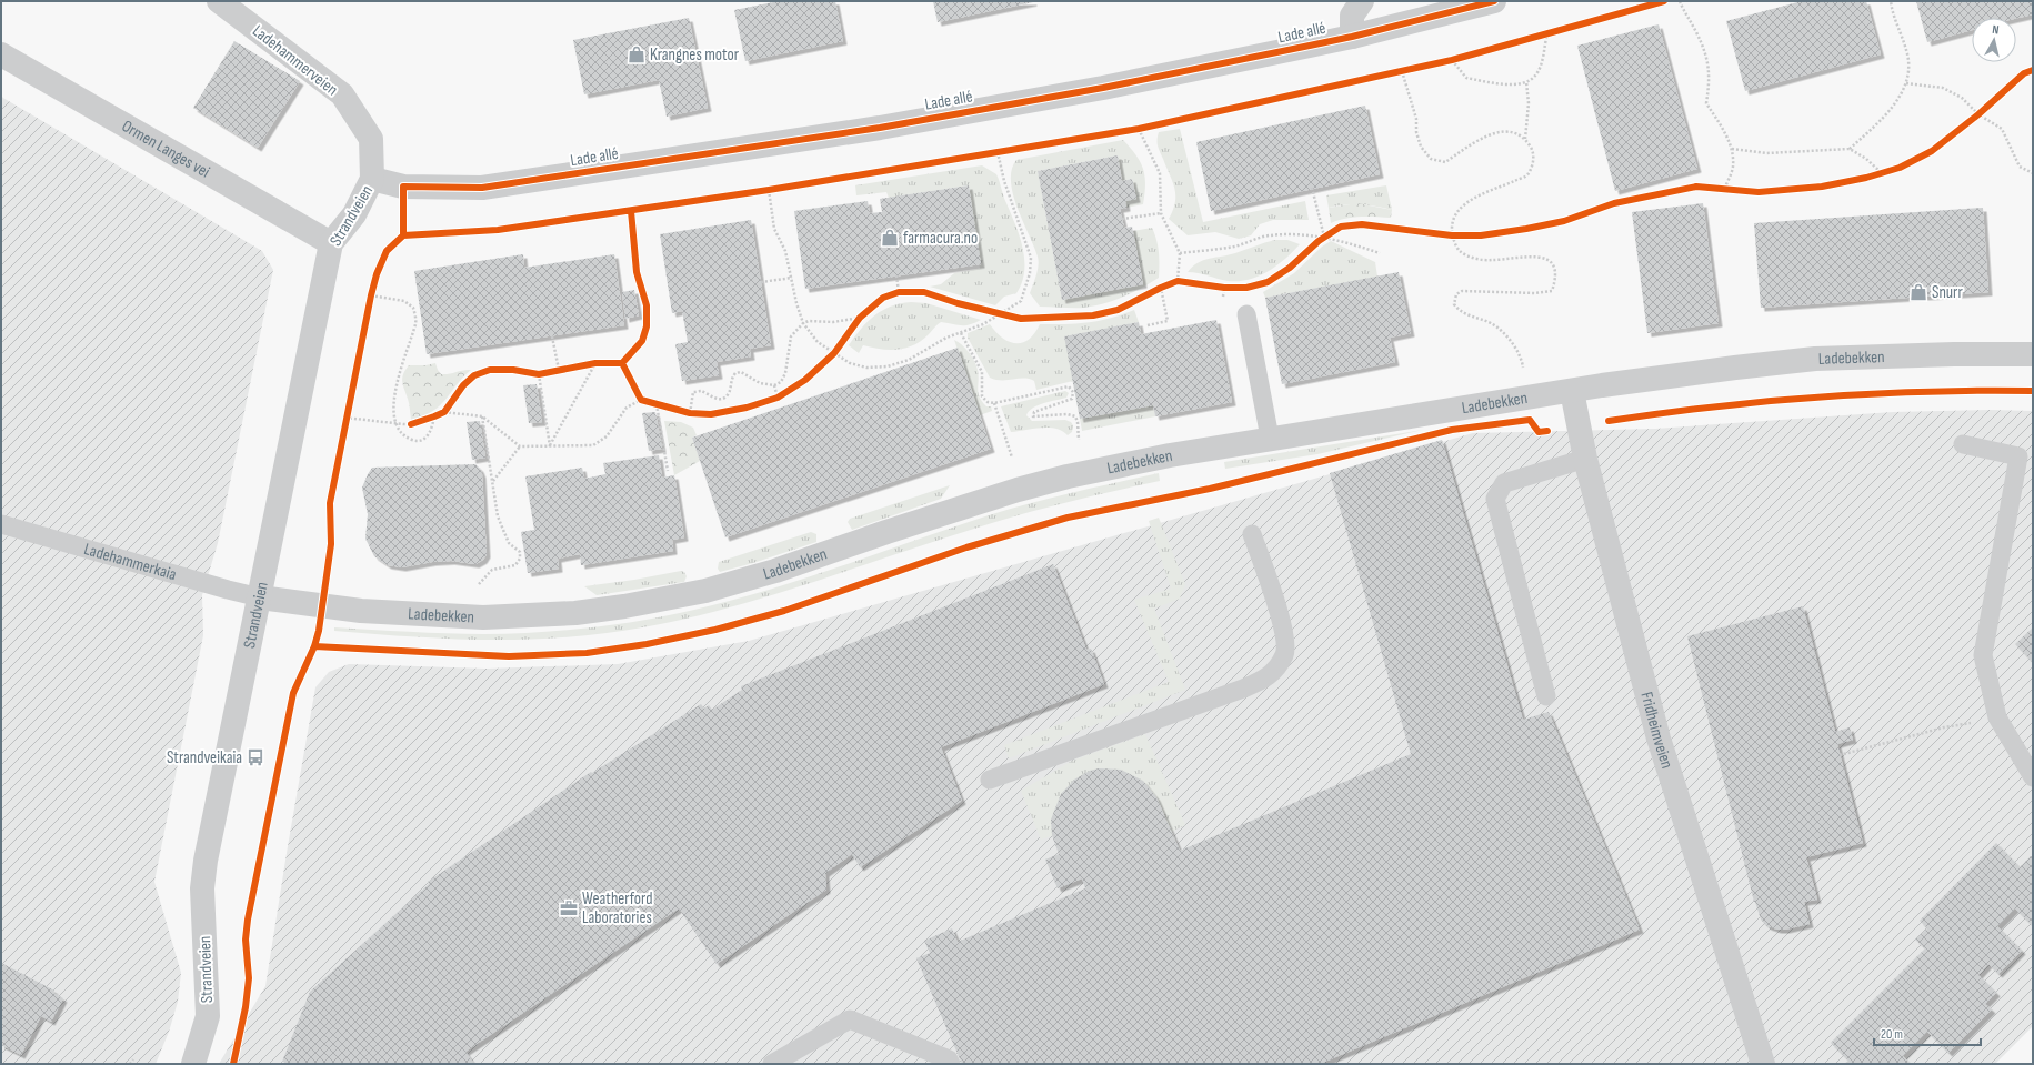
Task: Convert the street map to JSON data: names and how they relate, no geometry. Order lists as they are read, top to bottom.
{
  "streets": {
    "street": [
      "Lade allé",
      "Ladehammerveien",
      "Ormen Langes vei",
      "Strandveien",
      "Ladebekken",
      "Fridheimveien"
    ],
    "lane": ["Ladehammerkaia"]
  },
  "crossings": [
    ["Lade allé", "Ladehammerveien"],
    ["Lade allé", "Strandveien"],
    ["Ladehammerveien", "Strandveien"],
    ["Ormen Langes vei", "Strandveien"],
    ["Strandveien", "Ladebekken"],
    ["Strandveien", "Ladehammerkaia"],
    ["Ladebekken", "Ladehammerkaia"],
    ["Ladebekken", "Fridheimveien"]
  ],
  "places": {
    "shop": ["Krangnes motor", "farmacura.no", "Snurr"],
    "bus stop": ["Strandveikaia"],
    "office": ["Weatherford Laboratories"]
  },
  "scale_bar": "20 m",
  "north": "top"
}
